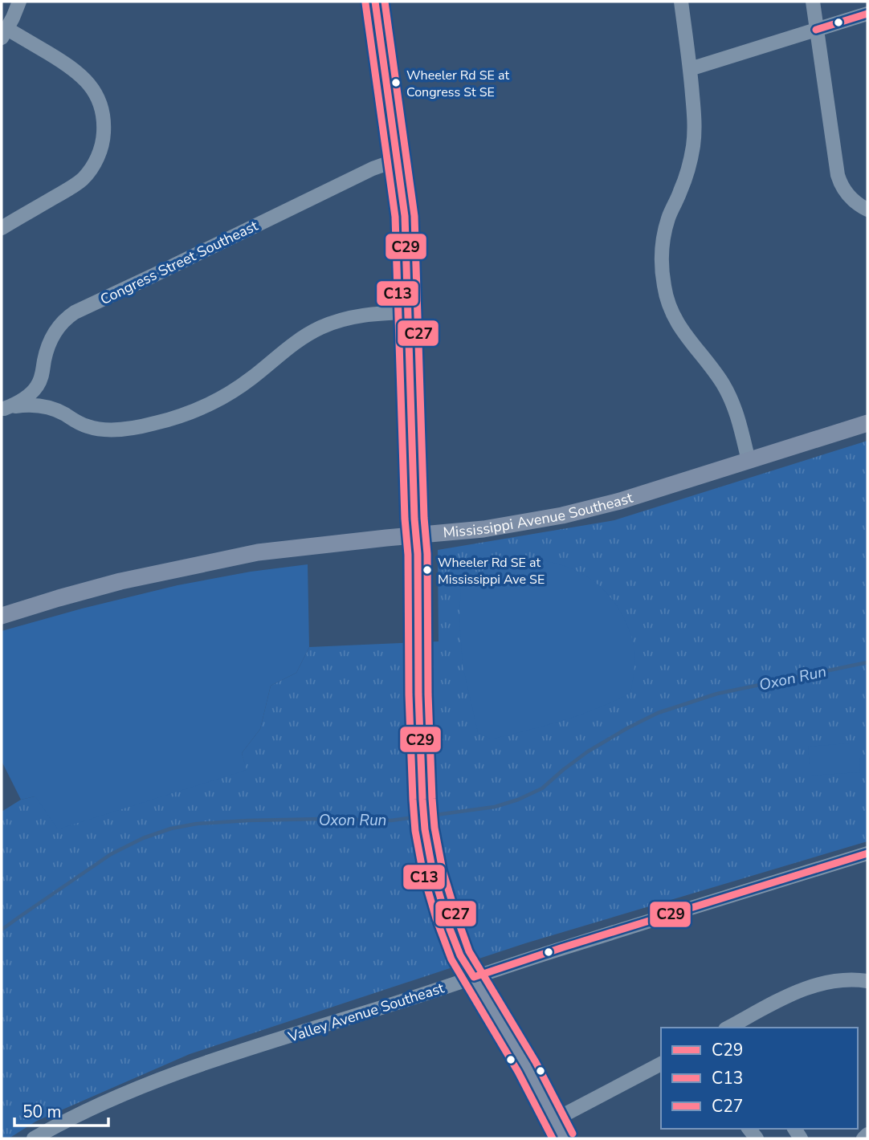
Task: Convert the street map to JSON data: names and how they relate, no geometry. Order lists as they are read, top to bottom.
{
  "streets": {
    "main road": ["Mississippi Avenue Southeast"],
    "street": ["Congress Street Southeast", "Valley Avenue Southeast"]
  },
  "water": ["Oxon Run"],
  "places": ["Wheeler Rd SE at Congress St SE", "Wheeler Rd SE at Mississippi Ave SE"],
  "lines": ["transit line C29", "transit line C27", "transit line C13"],
  "legend": ["C29", "C13", "C27"],
  "scale_bar": "50 m"
}
